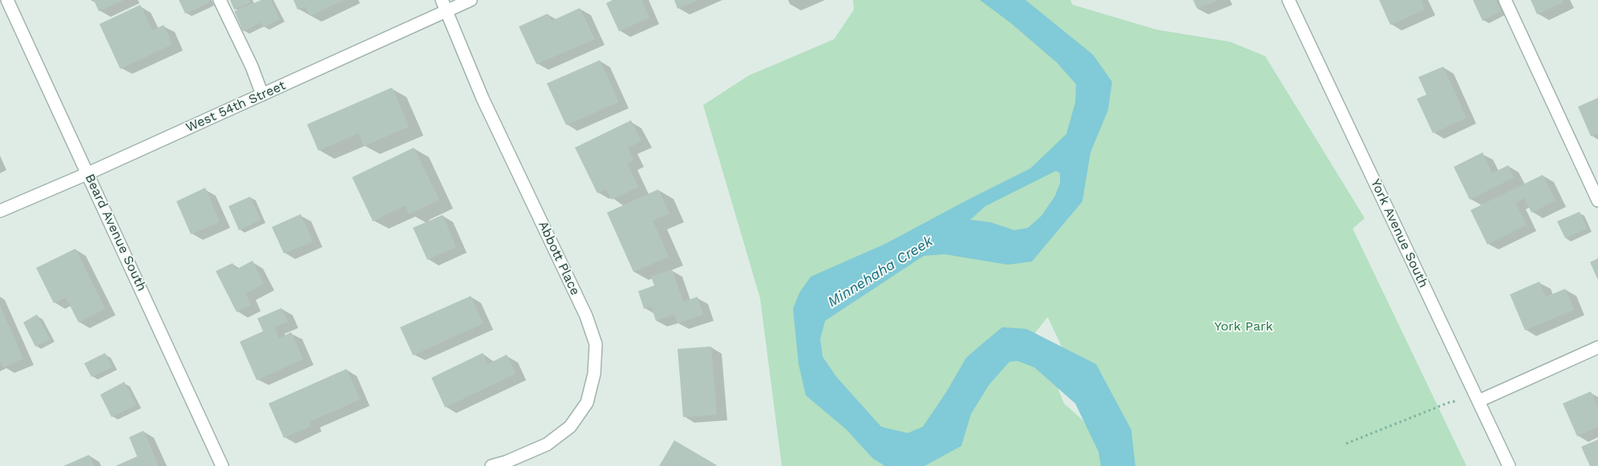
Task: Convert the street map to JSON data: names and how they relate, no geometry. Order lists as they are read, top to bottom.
{
  "streets": {
    "street": [
      "West 54th Street",
      "Beard Avenue South",
      "York Avenue South",
      "Abbott Place"
    ]
  },
  "crossings": [
    ["West 54th Street", "Beard Avenue South"],
    ["West 54th Street", "Abbott Place"]
  ],
  "water": ["Minnehaha Creek"],
  "parks": ["York Park"]
}
